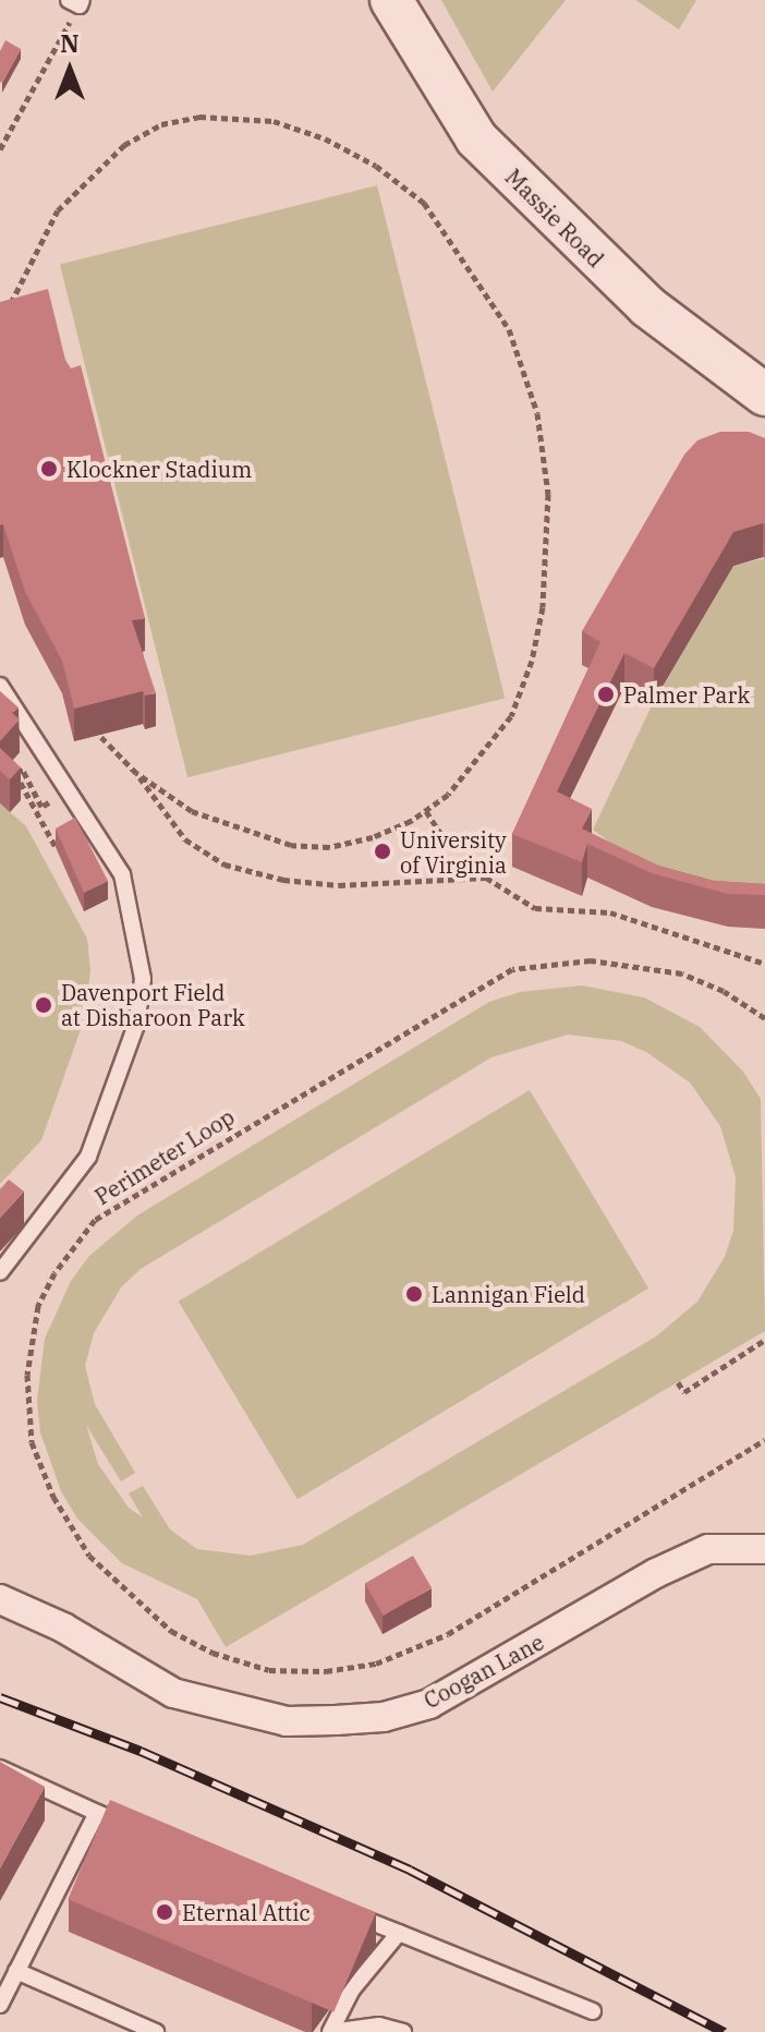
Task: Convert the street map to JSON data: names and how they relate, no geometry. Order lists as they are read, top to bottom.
{
  "streets": {
    "street": ["Massie Road", "Coogan Lane"],
    "path": ["Perimeter Loop"]
  },
  "places": [
    "Klockner Stadium",
    "Palmer Park",
    "University of Virginia",
    "Davenport Field at Disharoon Park",
    "Lannigan Field",
    "Eternal Attic"
  ],
  "north": "top"
}
